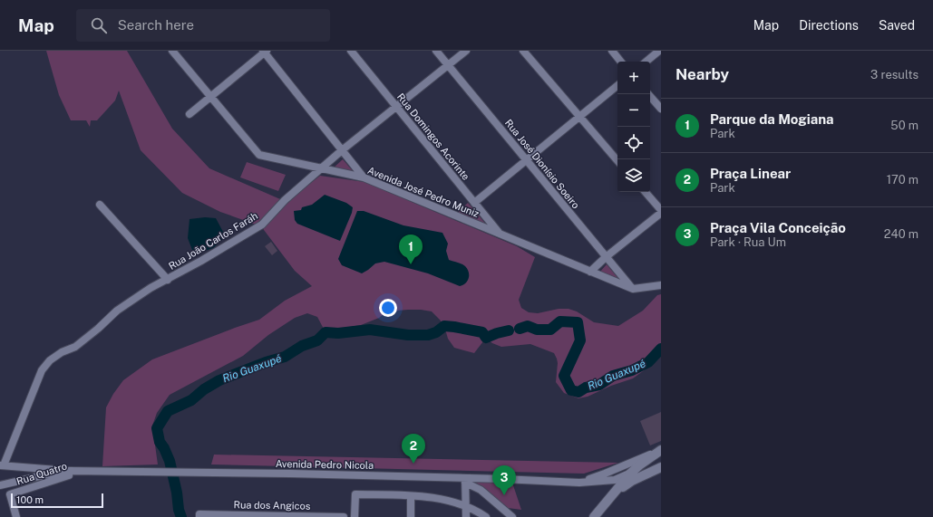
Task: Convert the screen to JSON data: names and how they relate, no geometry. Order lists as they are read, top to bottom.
{
  "streets": {
    "street": [
      "Rua Domingos Acorinte",
      "Rua José Dionísio Soeiro",
      "Avenida José Pedro Muniz",
      "Rua João Carlos Faráh",
      "Avenida Pedro Nicola",
      "Rua Quatro",
      "Rua dos Angicos"
    ]
  },
  "crossings": [
    ["Rua Domingos Acorinte", "Avenida José Pedro Muniz"],
    ["Rua Domingos Acorinte", "Rua João Carlos Faráh"],
    ["Rua José Dionísio Soeiro", "Avenida José Pedro Muniz"],
    ["Rua José Dionísio Soeiro", "Rua João Carlos Faráh"],
    ["Avenida José Pedro Muniz", "Rua João Carlos Faráh"],
    ["Rua João Carlos Faráh", "Avenida Pedro Nicola"],
    ["Avenida Pedro Nicola", "Rua Quatro"]
  ],
  "water": ["Rio Guaxupé"],
  "scale_bar": "100 m",
  "page": {
    "header": "Map",
    "search": "Search here",
    "nav": ["Map", "Directions", "Saved"],
    "heading": ["Nearby", "3 results"],
    "map_buttons": ["+", "−"],
    "list": [
      {
        "mark": "1",
        "name": "Parque da Mogiana",
        "note": "Park",
        "value": "50 m"
      },
      {
        "mark": "2",
        "name": "Praça Linear",
        "note": "Park",
        "value": "170 m"
      },
      {
        "mark": "3",
        "name": "Praça Vila Conceição",
        "note": "Park · Rua Um",
        "value": "240 m"
      }
    ],
    "pins": ["1", "2", "3"],
    "scale": "100 m"
  }
}
